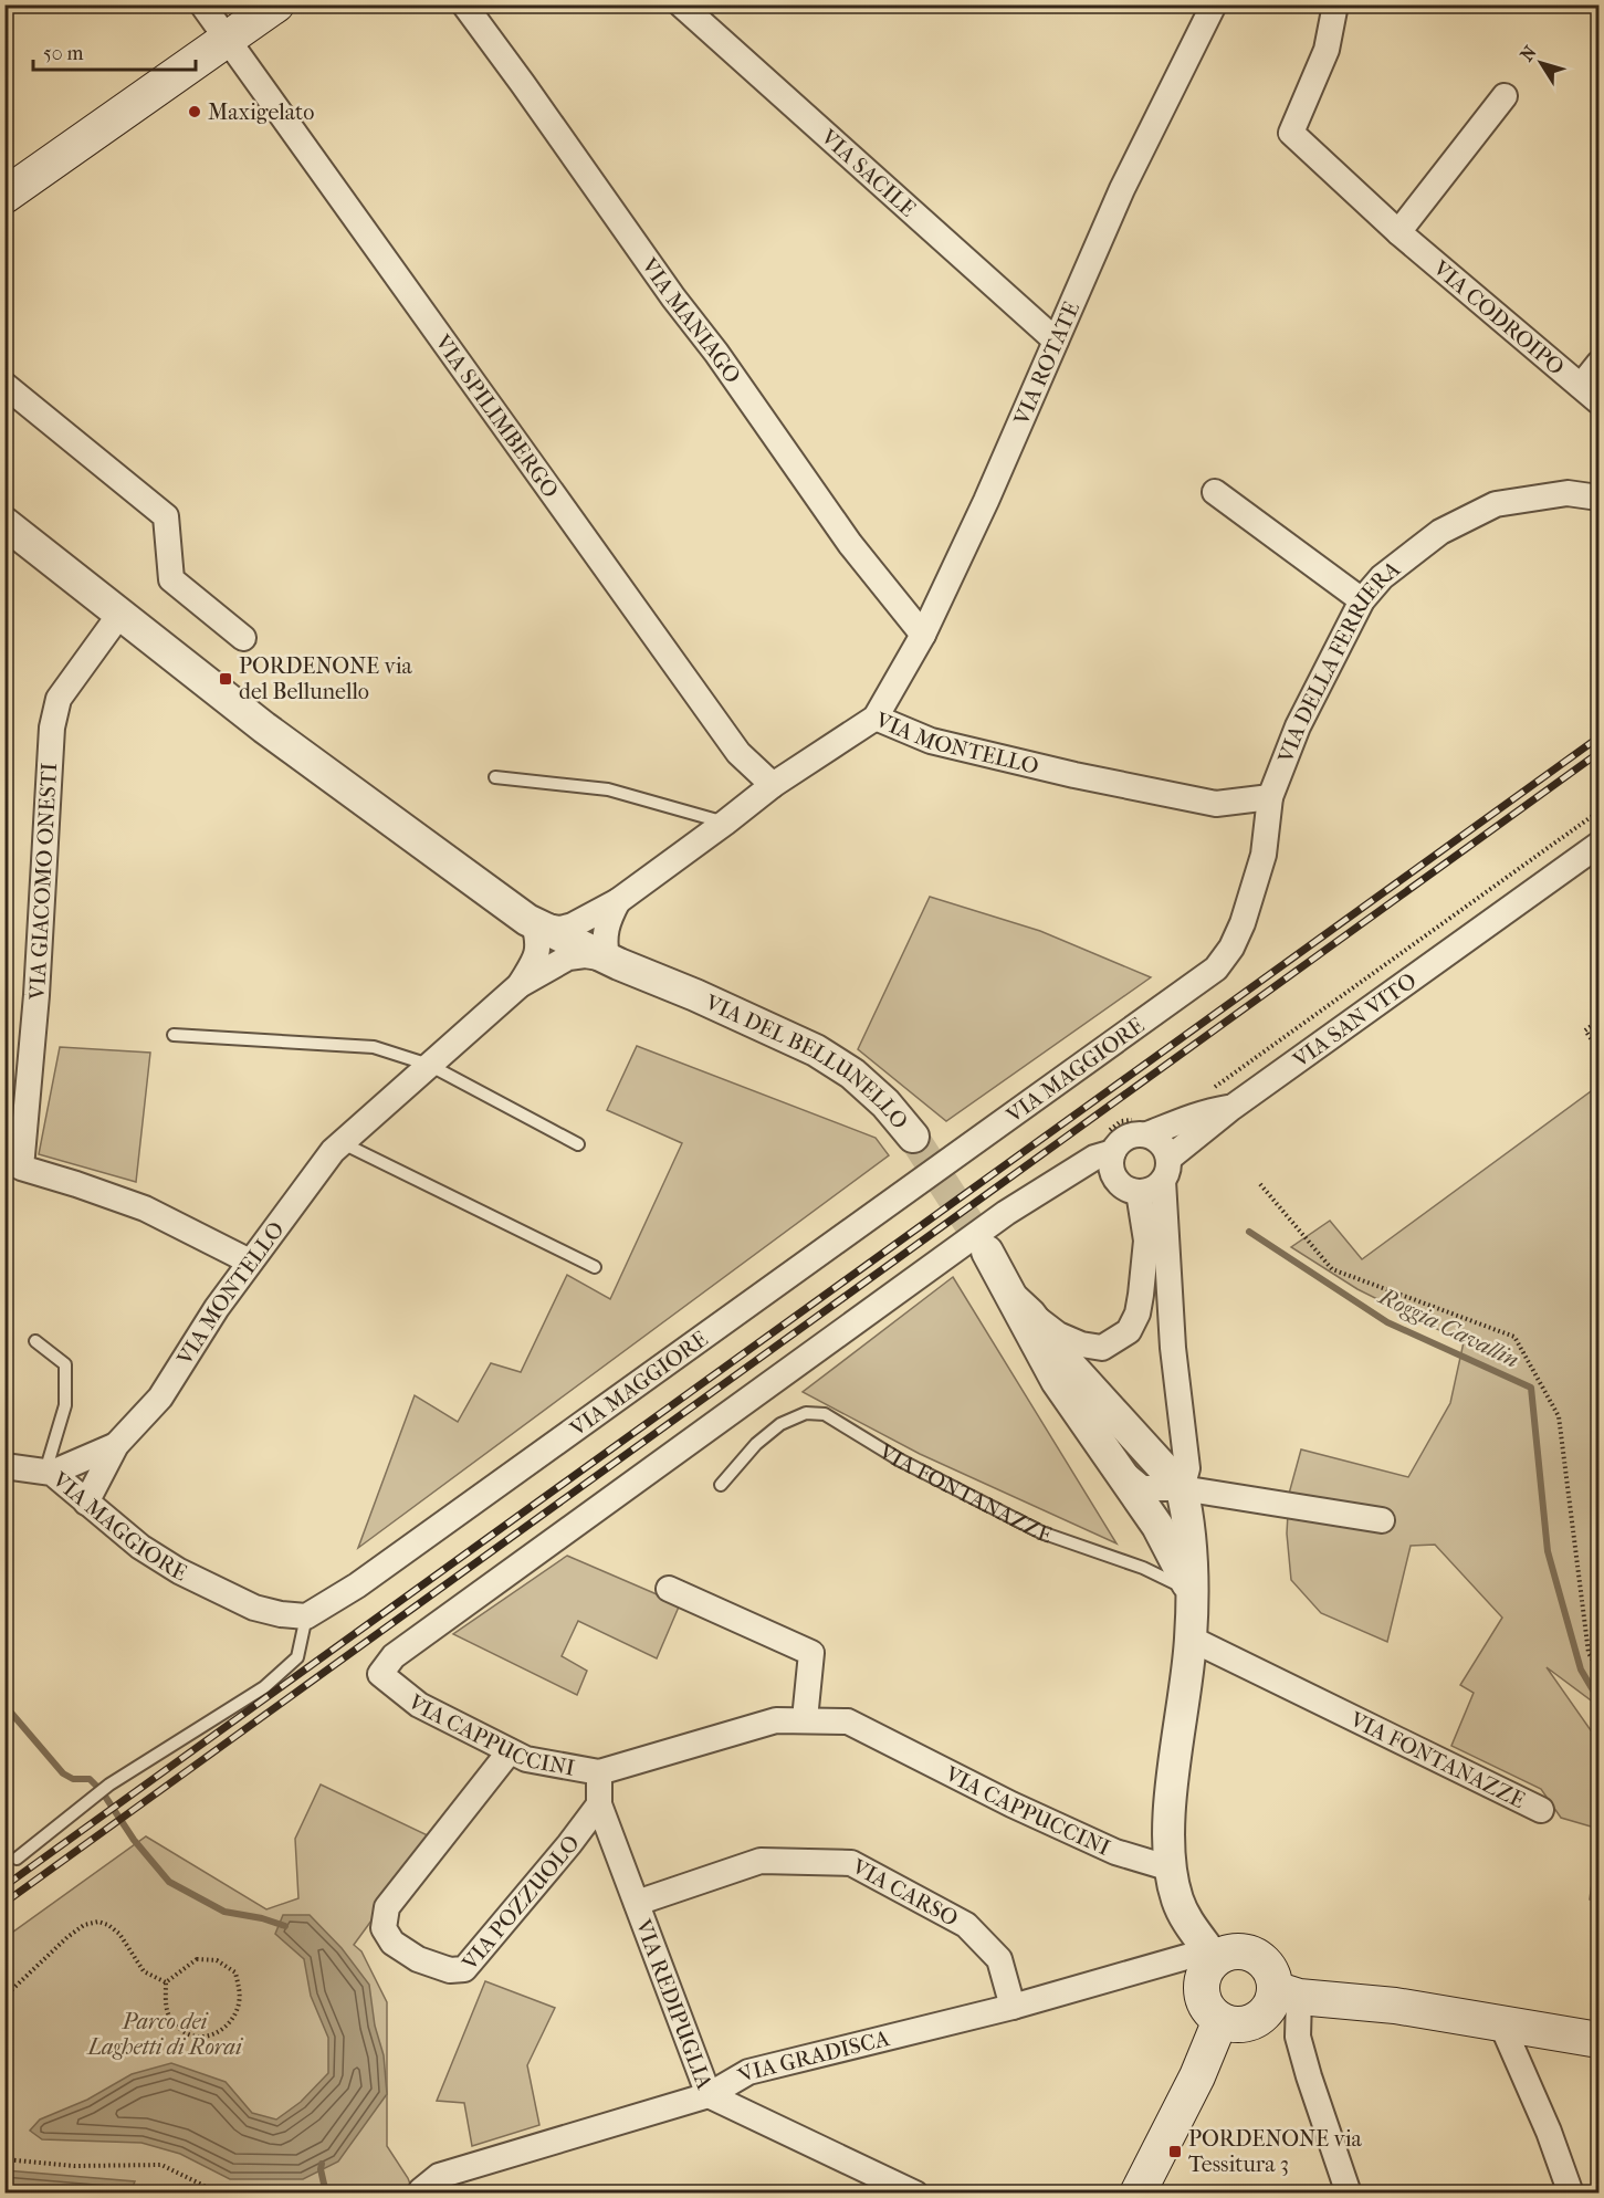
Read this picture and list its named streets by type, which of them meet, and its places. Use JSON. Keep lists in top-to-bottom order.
{
  "streets": {
    "street": [
      "VIA SACILE",
      "VIA CODROIPO",
      "VIA MANIAGO",
      "VIA ROTATE",
      "VIA SPILIMBERGO",
      "VIA DELLA FERRIERA",
      "VIA MONTELLO",
      "VIA GIACOMO ONESTI",
      "VIA SAN VITO",
      "VIA DEL BELLUNELLO",
      "VIA MAGGIORE",
      "VIA FONTANAZZE",
      "VIA CAPPUCCINI",
      "VIA CARSO",
      "VIA POZZUOLO",
      "VIA REDIPUGLIA",
      "VIA GRADISCA"
    ]
  },
  "crossings": [
    ["VIA SACILE", "VIA ROTATE"],
    ["VIA MANIAGO", "VIA ROTATE"],
    ["VIA ROTATE", "VIA MONTELLO"],
    ["VIA SPILIMBERGO", "VIA MONTELLO"],
    ["VIA DELLA FERRIERA", "VIA MONTELLO"],
    ["VIA DELLA FERRIERA", "VIA MAGGIORE"],
    ["VIA MONTELLO", "VIA GIACOMO ONESTI"],
    ["VIA MONTELLO", "VIA DEL BELLUNELLO"],
    ["VIA MONTELLO", "VIA MAGGIORE"],
    ["VIA GIACOMO ONESTI", "VIA DEL BELLUNELLO"],
    ["VIA SAN VITO", "VIA CAPPUCCINI"],
    ["VIA CAPPUCCINI", "VIA POZZUOLO"],
    ["VIA CAPPUCCINI", "VIA REDIPUGLIA"],
    ["VIA CARSO", "VIA REDIPUGLIA"],
    ["VIA CARSO", "VIA GRADISCA"],
    ["VIA POZZUOLO", "VIA REDIPUGLIA"],
    ["VIA REDIPUGLIA", "VIA GRADISCA"]
  ],
  "water": ["Roggia Cavallin"],
  "parks": ["Parco dei Laghetti di Rorai"],
  "places": {
    "other": ["Maxigelato"],
    "transit": ["PORDENONE via del Bellunello", "PORDENONE via Tessitura 3"]
  },
  "scale_bar": "50 m",
  "north": "top left"
}
